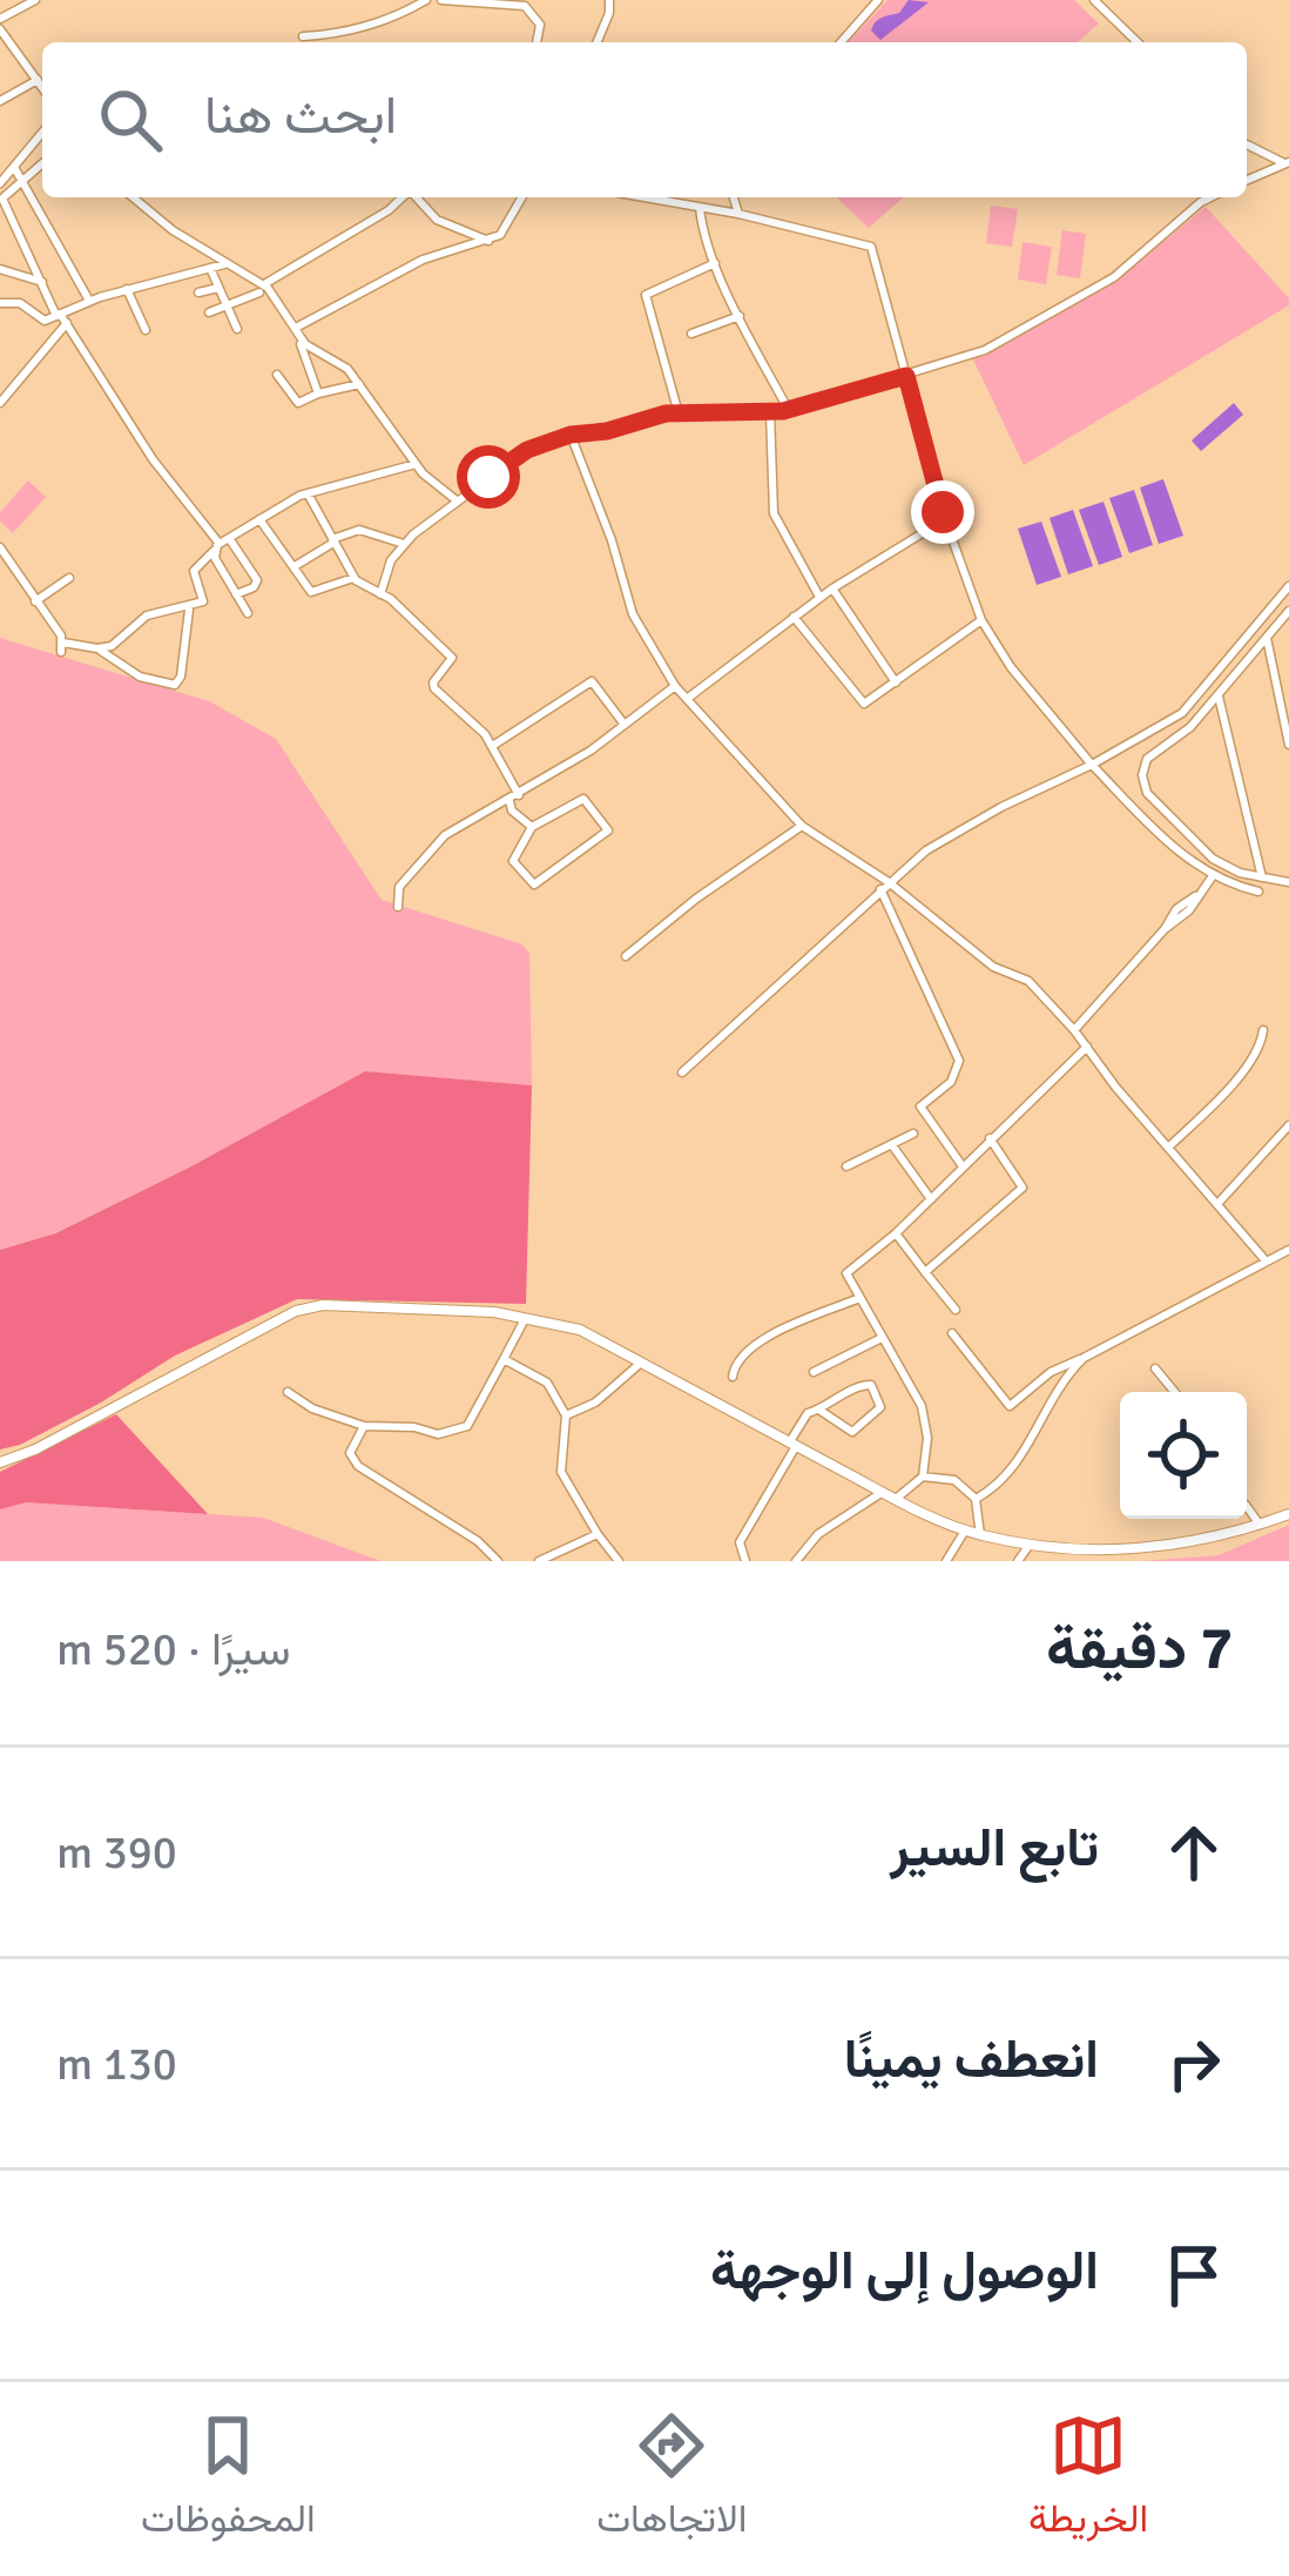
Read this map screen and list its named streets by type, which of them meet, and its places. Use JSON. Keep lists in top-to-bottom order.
{
  "page": {
    "search": "ابحث هنا",
    "heading": ["7 دقيقة", "سيرًا · 520 m"],
    "list": [
      ["تابع السير", "390 m"],
      ["انعطف يمينًا", "130 m"],
      "الوصول إلى الوجهة"
    ],
    "nav": ["الخريطة", "الاتجاهات", "المحفوظات"]
  }
}
